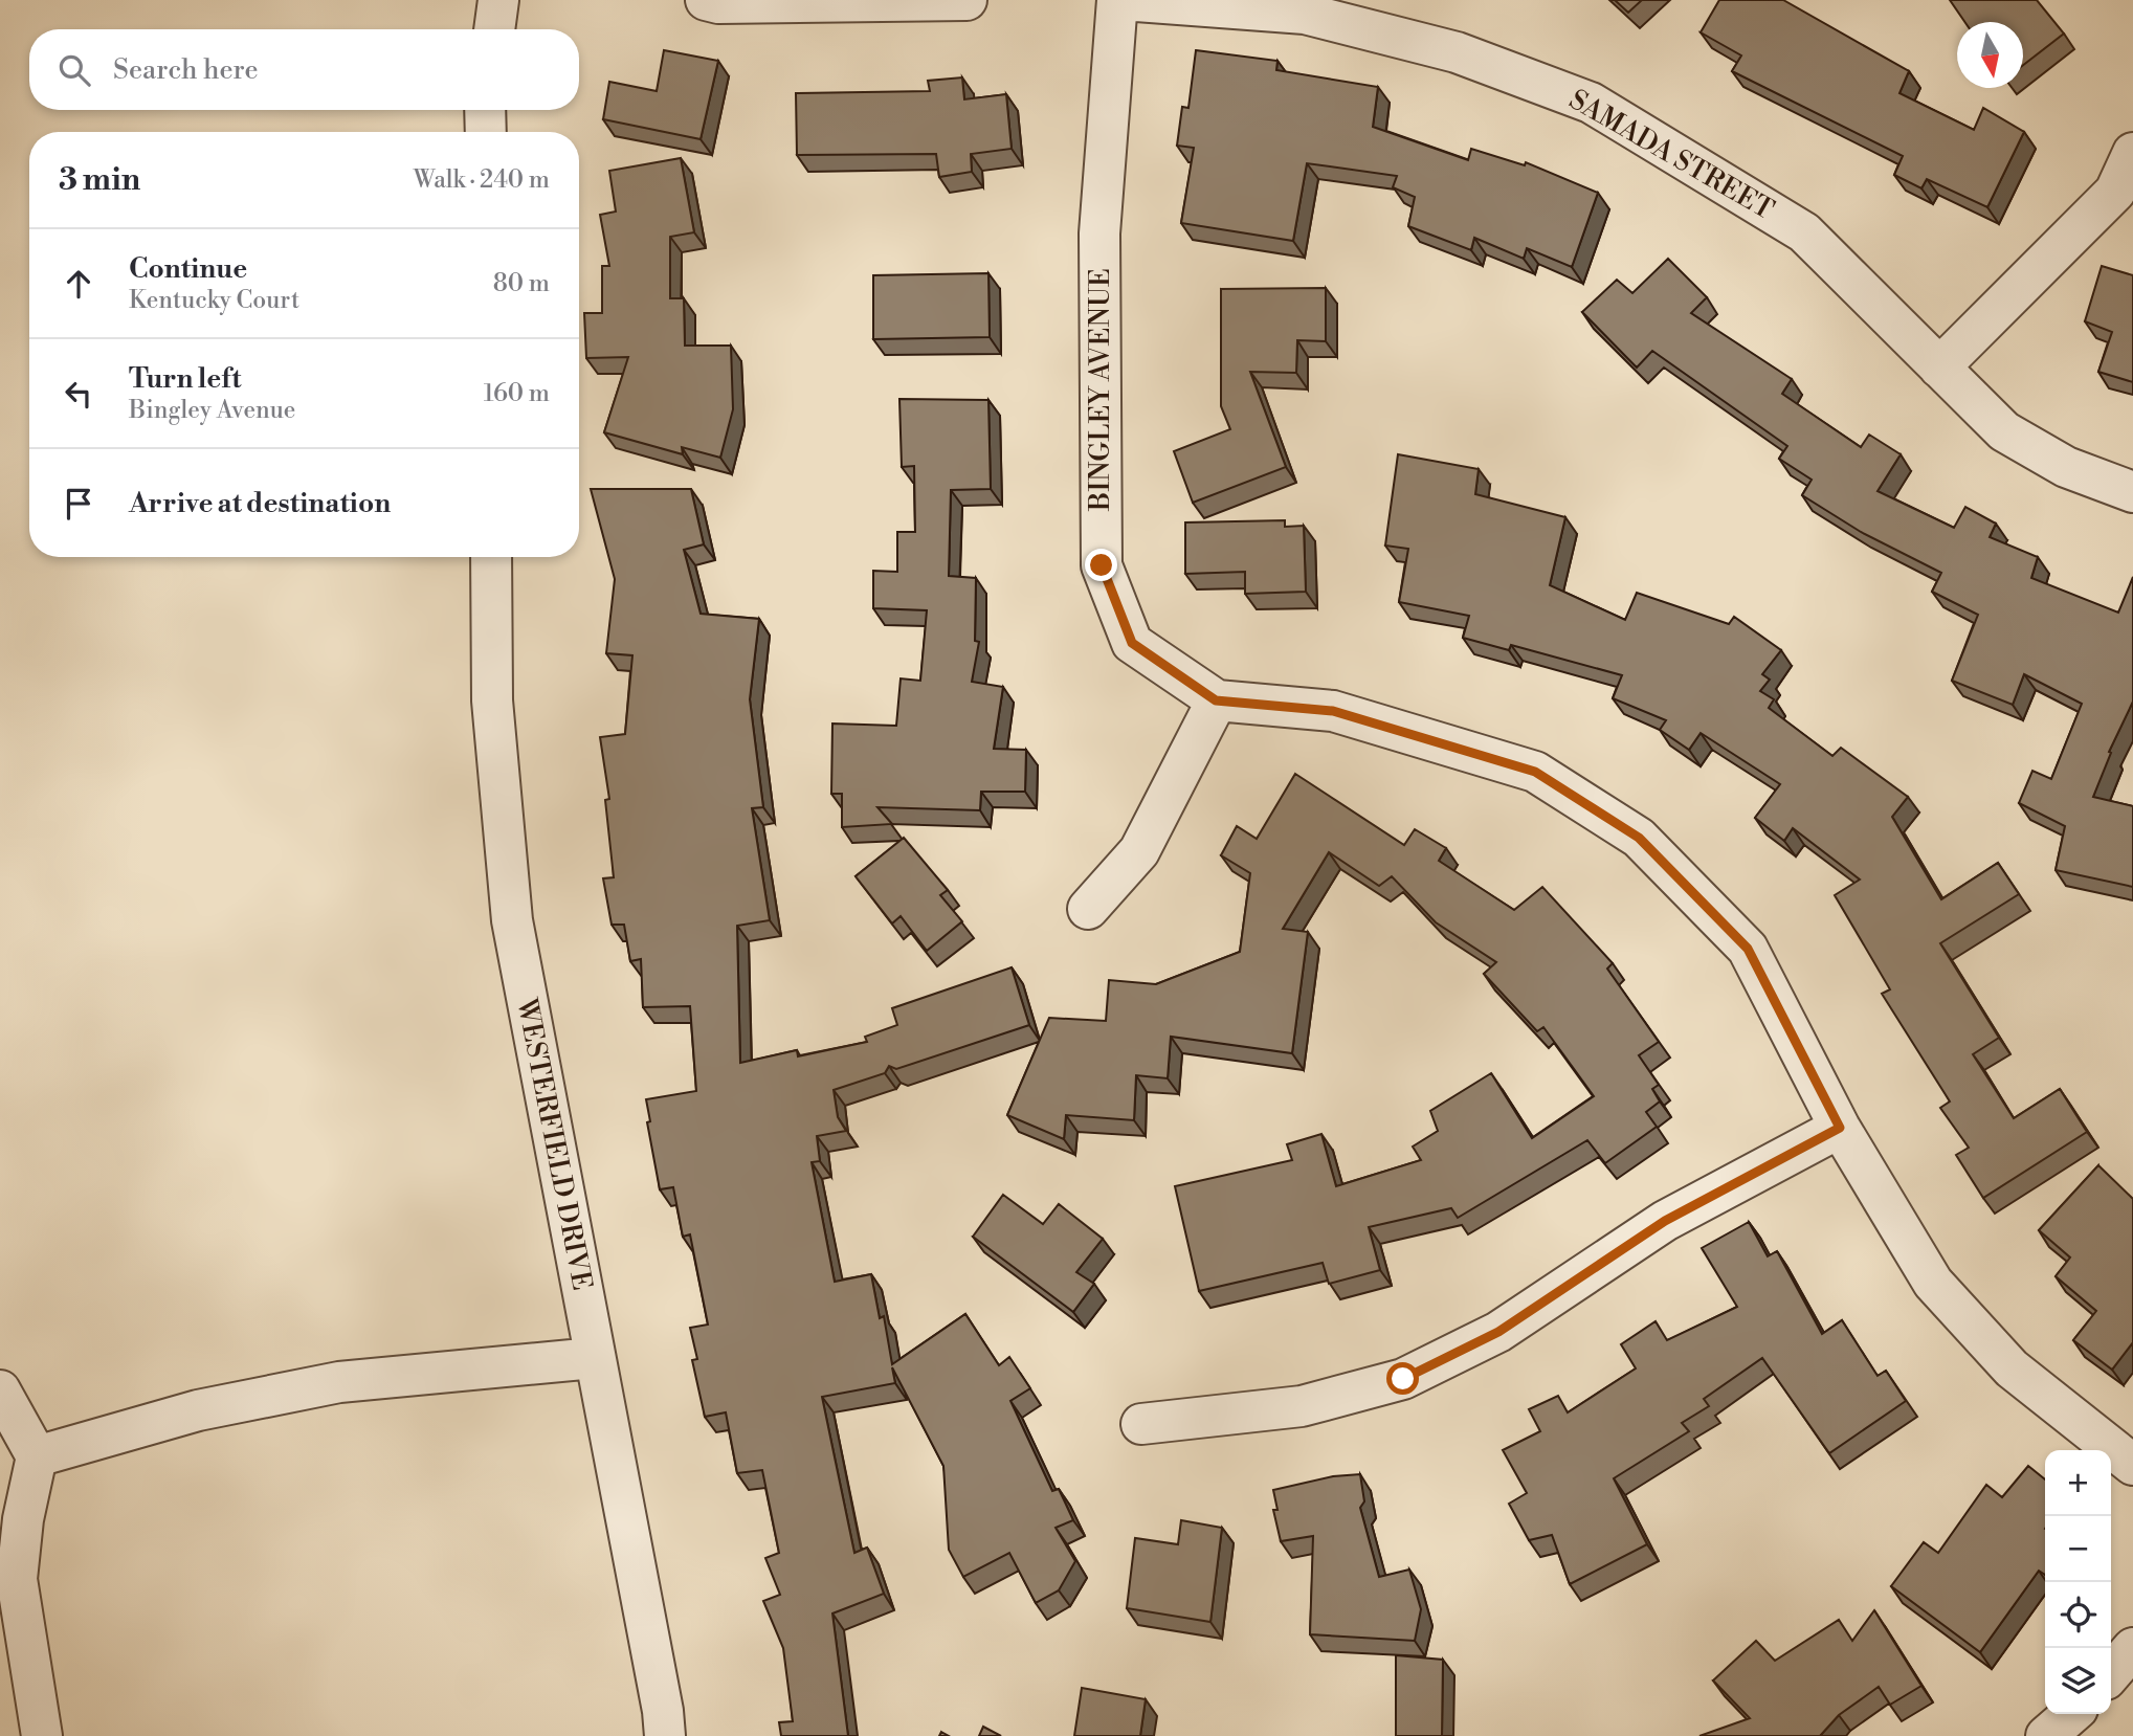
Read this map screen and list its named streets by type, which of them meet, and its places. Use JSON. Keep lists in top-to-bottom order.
{
  "streets": {
    "street": ["SAMADA STREET", "BINGLEY AVENUE", "WESTERFIELD DRIVE"]
  },
  "crossings": [
    ["SAMADA STREET", "BINGLEY AVENUE"]
  ],
  "north": "bottom",
  "page": {
    "search": "Search here",
    "heading": ["3 min", "Walk · 240 m"],
    "list": [
      ["Continue", "Kentucky Court", "80 m"],
      ["Turn left", "Bingley Avenue", "160 m"],
      "Arrive at destination"
    ],
    "map_buttons": ["+", "−"]
  }
}
